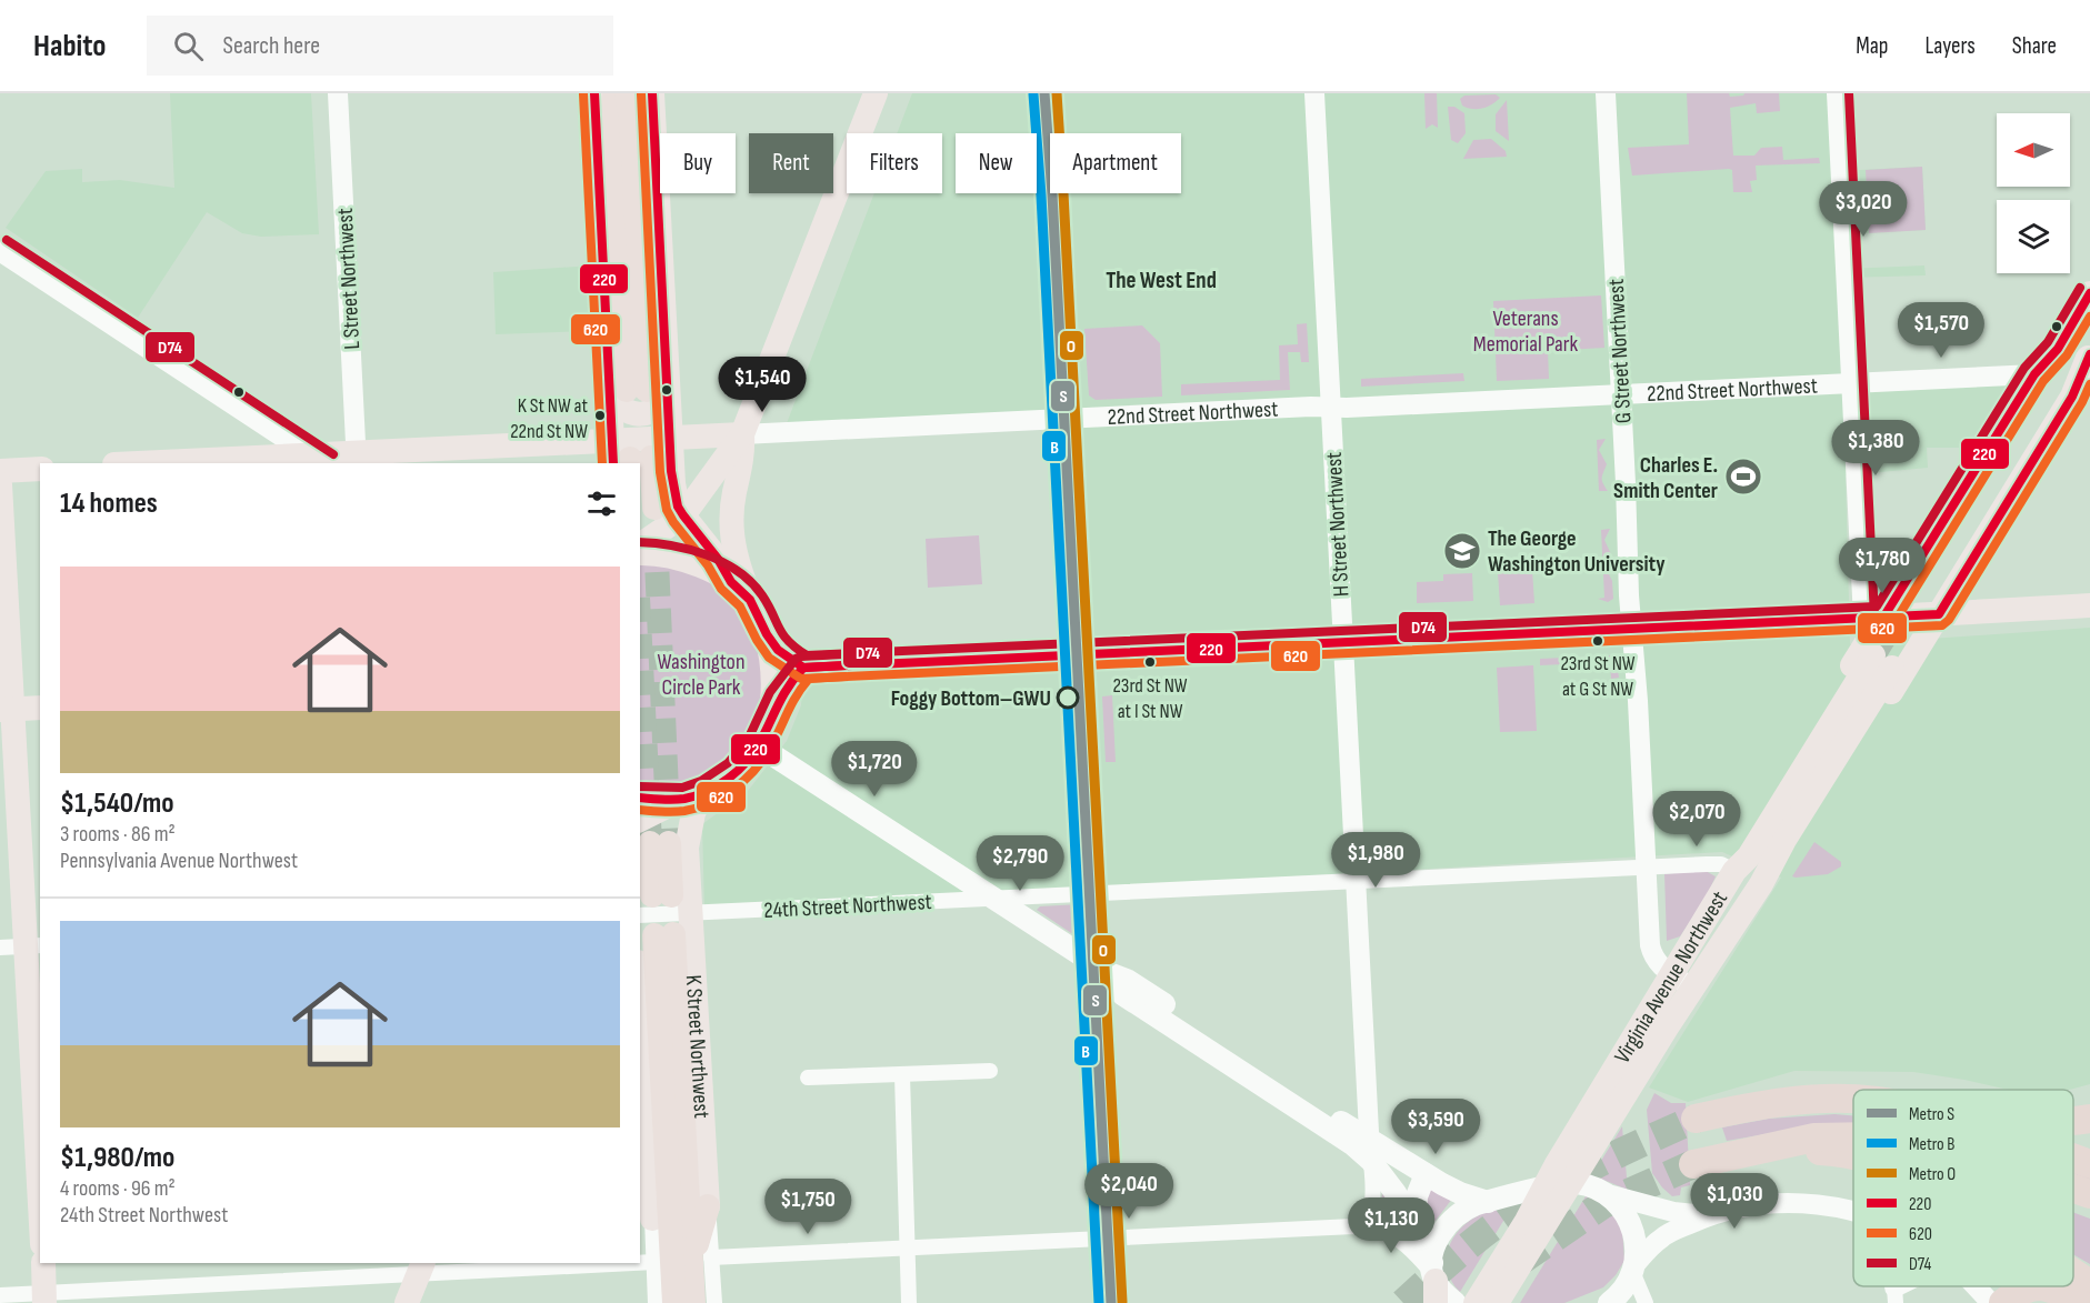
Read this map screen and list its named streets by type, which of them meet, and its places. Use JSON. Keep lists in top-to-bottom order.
{
  "streets": {
    "highway": ["K Street Northwest"],
    "main road": ["22nd Street Northwest", "Virginia Avenue Northwest"],
    "street": [
      "L Street Northwest",
      "G Street Northwest",
      "H Street Northwest",
      "24th Street Northwest"
    ]
  },
  "crossings": [
    ["L Street Northwest", "22nd Street Northwest"],
    ["G Street Northwest", "22nd Street Northwest"],
    ["G Street Northwest", "24th Street Northwest"],
    ["G Street Northwest", "Virginia Avenue Northwest"],
    ["22nd Street Northwest", "H Street Northwest"],
    ["H Street Northwest", "24th Street Northwest"],
    ["24th Street Northwest", "Virginia Avenue Northwest"],
    ["24th Street Northwest", "K Street Northwest"]
  ],
  "districts": ["The West End"],
  "parks": ["Veterans Memorial Park", "Washington Circle Park"],
  "places": {
    "other": [
      "K St NW at 22nd St NW",
      "23rd St NW at G St NW",
      "23rd St NW at I St NW",
      "Foggy Bottom–GWU"
    ],
    "sports": ["Charles E. Smith Center"],
    "school or university": ["The George Washington University"]
  },
  "lines": [
    "metro line S",
    "metro line O",
    "transit line 220",
    "transit line D74",
    "metro line B",
    "transit line 620"
  ],
  "legend": [
    "Metro S",
    "Metro B",
    "Metro O",
    "220",
    "620",
    "D74"
  ],
  "north": "left",
  "page": {
    "header": "Habito",
    "search": "Search here",
    "nav": ["Map", "Layers", "Share"],
    "chip": [
      "Buy",
      "Rent",
      "Filters",
      "New",
      "Apartment"
    ],
    "price": [
      "$3,020",
      "$1,570",
      "$1,540",
      "$1,380",
      "$1,780",
      "$1,720",
      "$2,070",
      "$1,980",
      "$2,790",
      "$3,590",
      "$2,040",
      "$1,030",
      "$1,750",
      "$1,130"
    ],
    "heading": "14 homes",
    "list": [
      {
        "name": "$1,540/mo",
        "note": "3 rooms · 86 m² · Pennsylvania Avenue Northwest"
      },
      {
        "name": "$1,980/mo",
        "note": "4 rooms · 96 m² · 24th Street Northwest"
      }
    ]
  }
}
